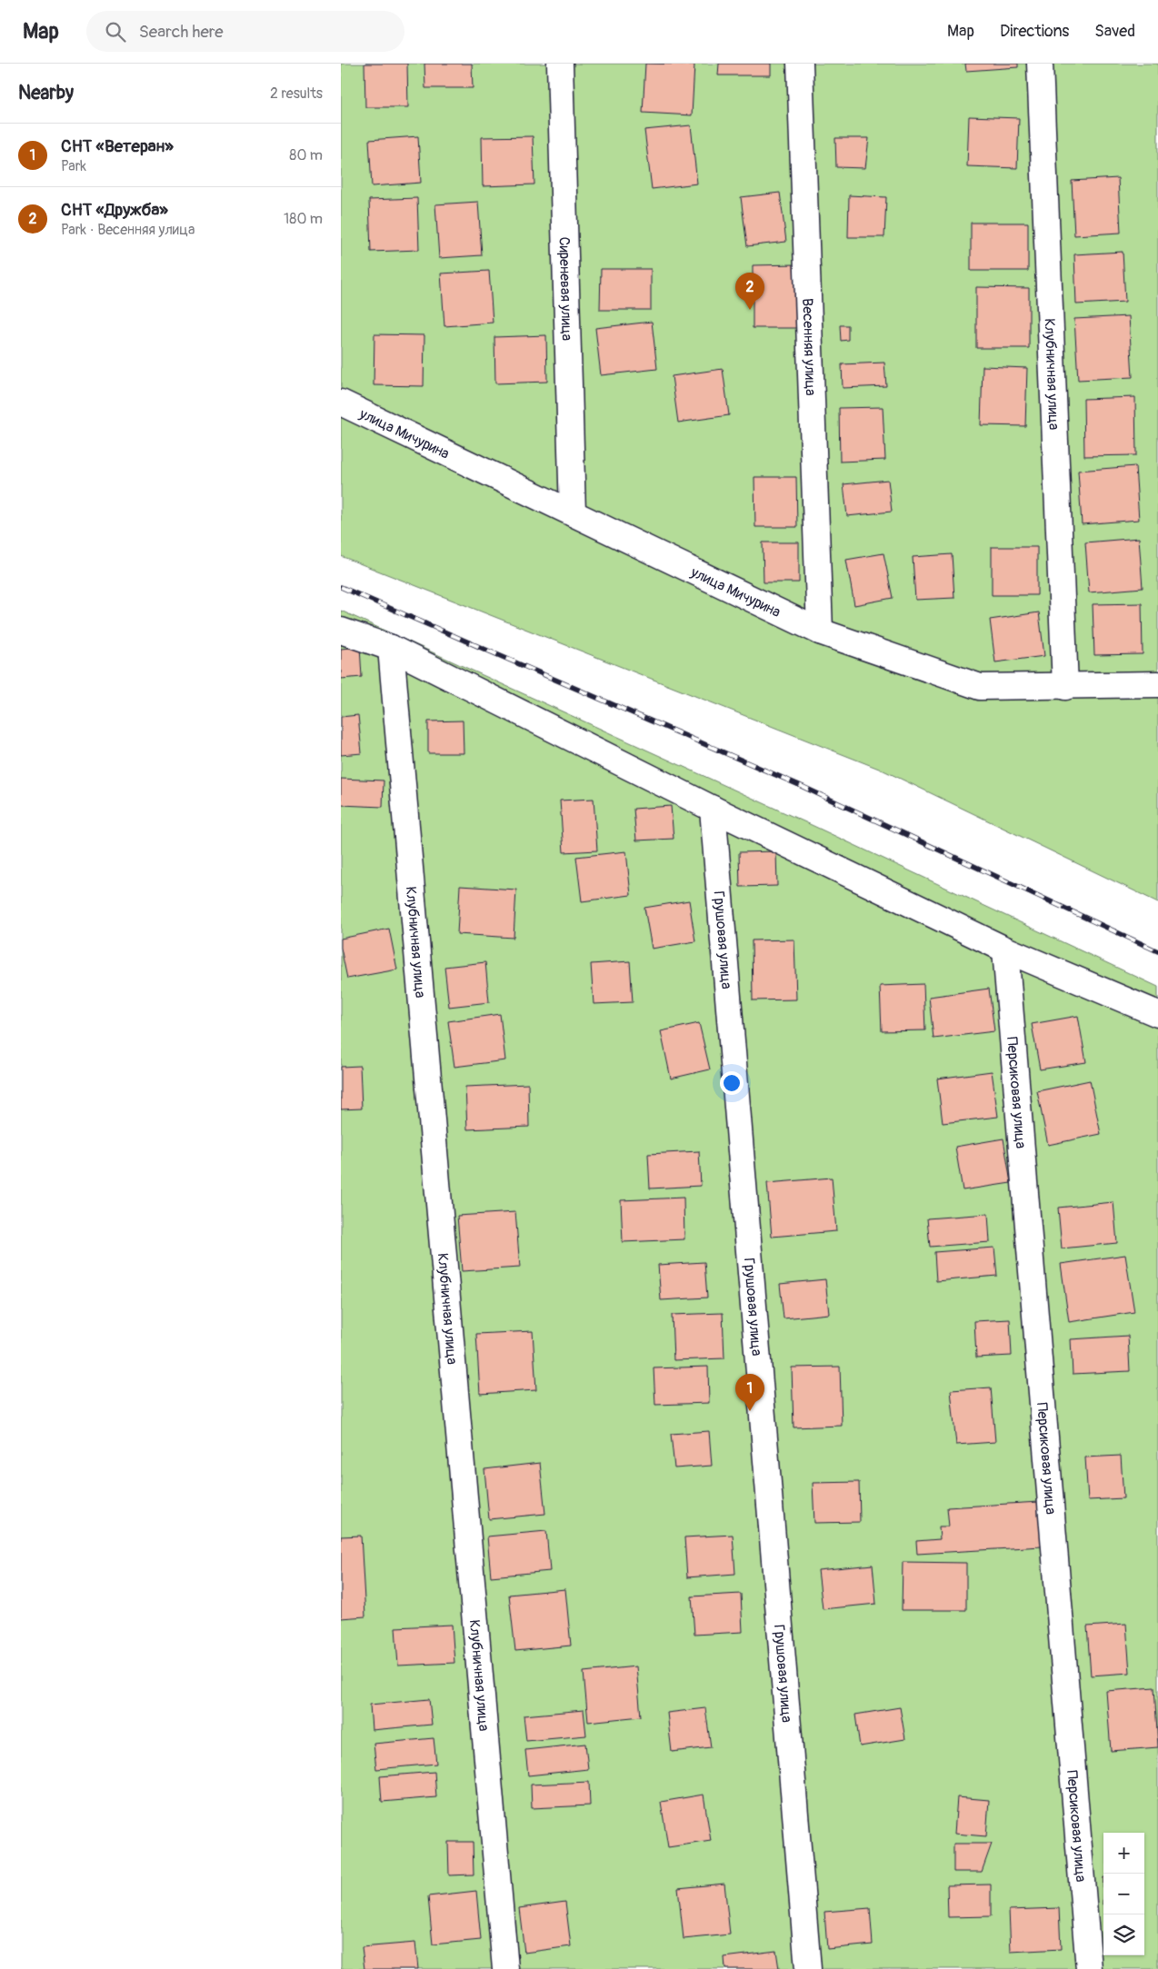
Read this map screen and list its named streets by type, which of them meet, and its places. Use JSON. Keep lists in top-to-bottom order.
{
  "streets": {
    "street": [
      "Сиреневая улица",
      "Весенняя улица",
      "Клубничная улица",
      "улица Мичурина",
      "Грушовая улица",
      "Персиковая улица"
    ]
  },
  "crossings": [
    ["Сиреневая улица", "улица Мичурина"],
    ["Весенняя улица", "улица Мичурина"],
    ["Клубничная улица", "улица Мичурина"]
  ],
  "page": {
    "header": "Map",
    "search": "Search here",
    "nav": ["Map", "Directions", "Saved"],
    "heading": ["Nearby", "2 results"],
    "list": [
      {
        "mark": "1",
        "name": "СНТ «Ветеран»",
        "note": "Park",
        "value": "80 m"
      },
      {
        "mark": "2",
        "name": "СНТ «Дружба»",
        "note": "Park · Весенняя улица",
        "value": "180 m"
      }
    ],
    "pins": ["2", "1"],
    "map_buttons": ["+", "−"]
  }
}
